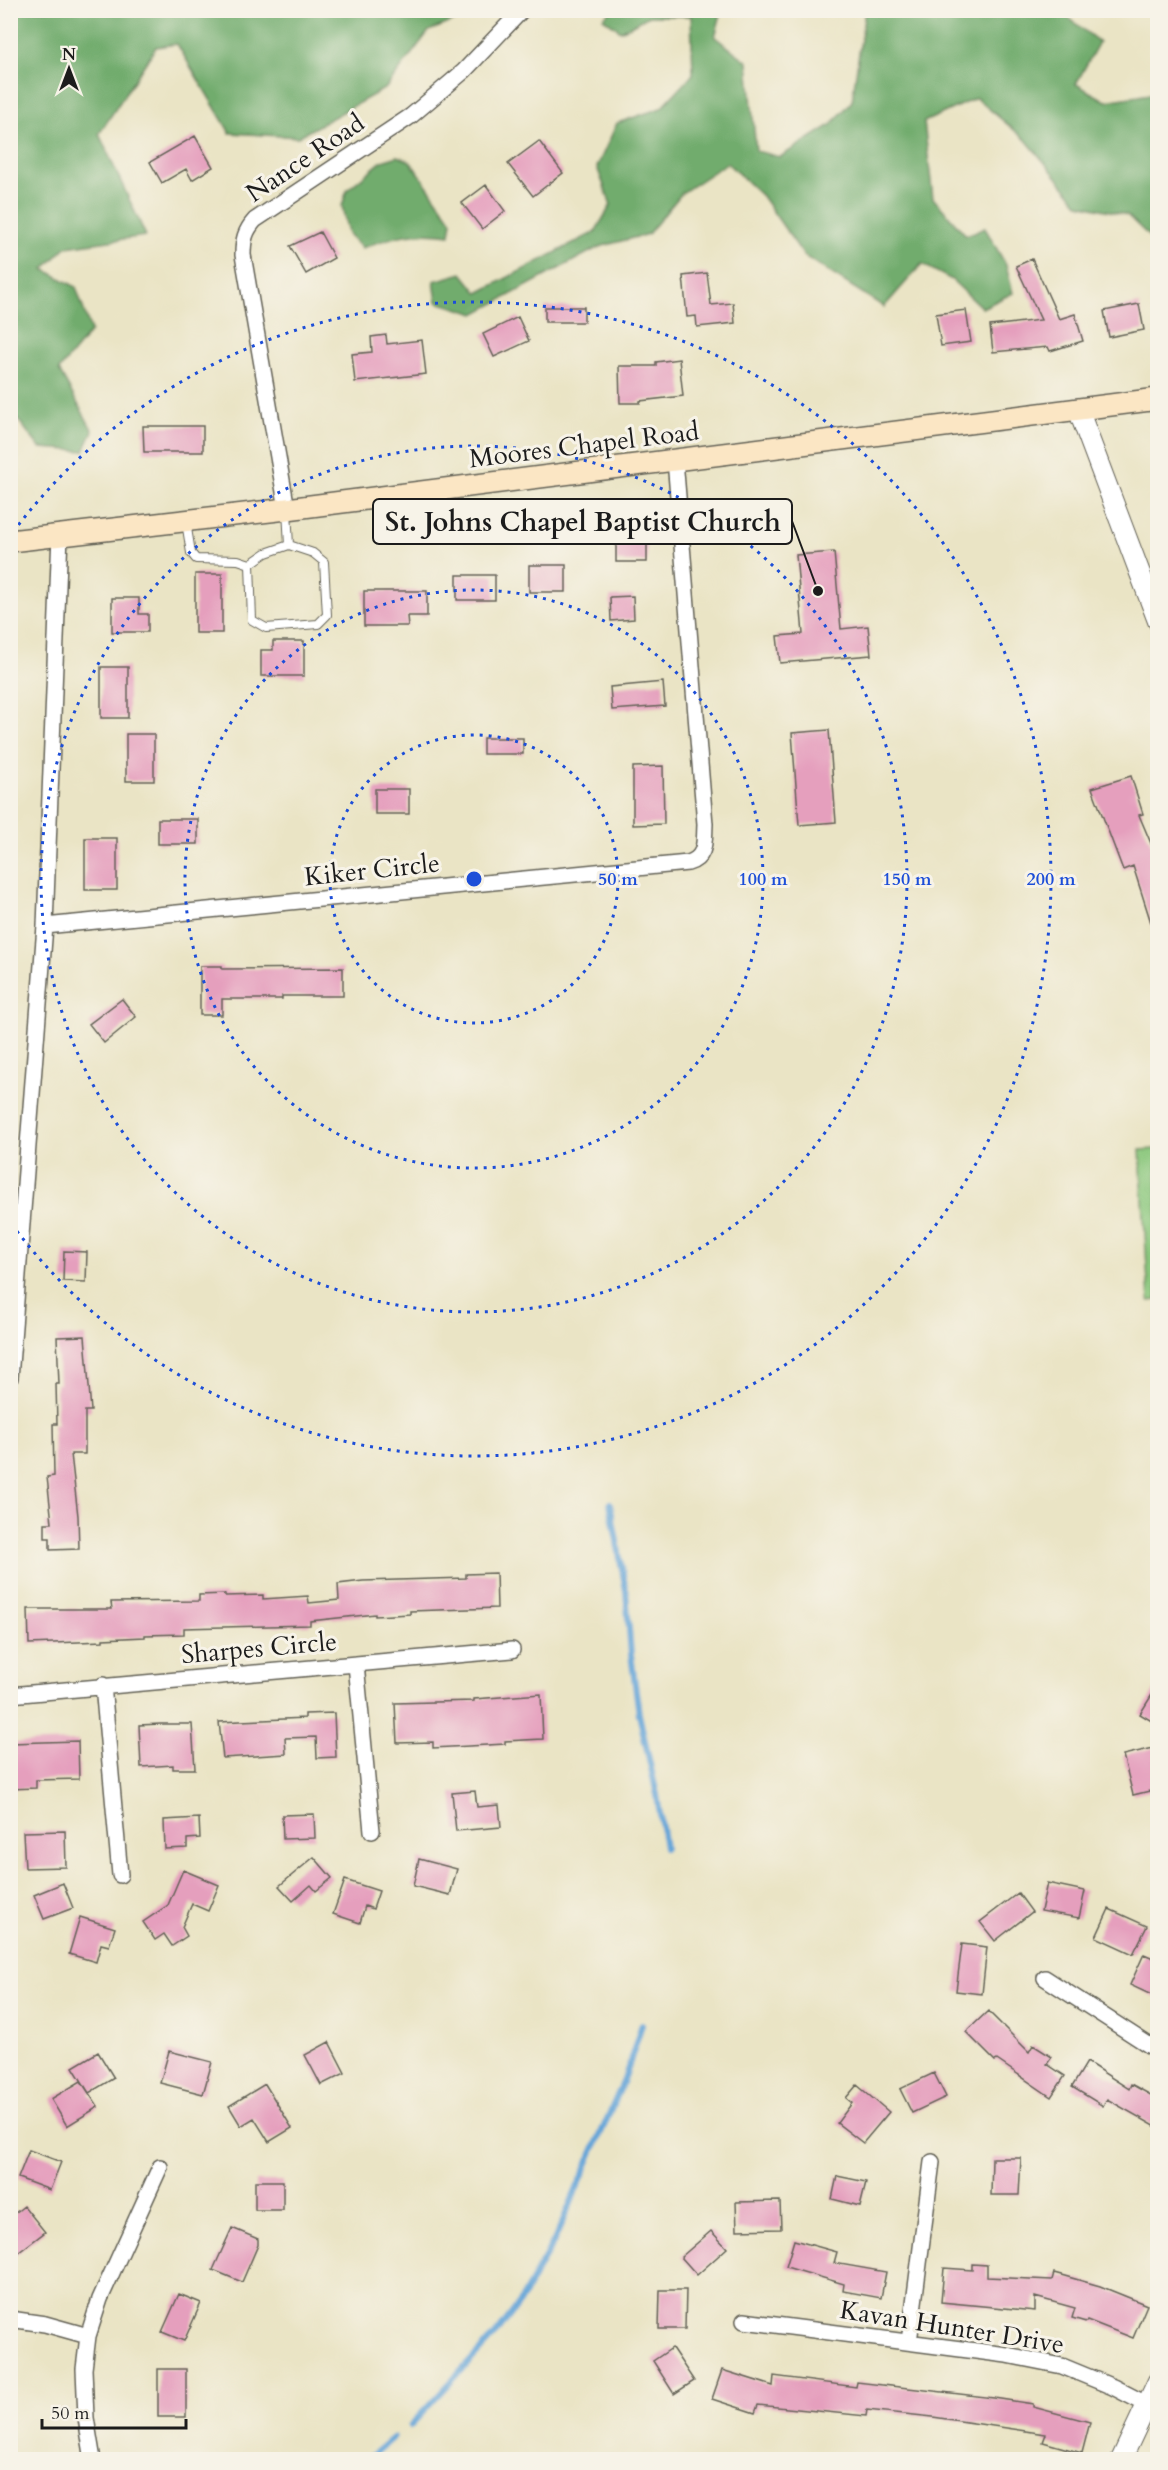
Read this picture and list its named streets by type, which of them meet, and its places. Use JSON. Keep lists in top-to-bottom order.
{
  "streets": {
    "main road": ["Moores Chapel Road"],
    "street": [
      "Nance Road",
      "Kiker Circle",
      "Sharpes Circle",
      "Kavan Hunter Drive"
    ]
  },
  "crossings": [
    ["Nance Road", "Moores Chapel Road"],
    ["Moores Chapel Road", "Kiker Circle"]
  ],
  "places": ["St. Johns Chapel Baptist Church"],
  "scale_bar": "50 m",
  "north": "top",
  "rings": [
    "50 m",
    "100 m",
    "150 m",
    "200 m"
  ]
}
